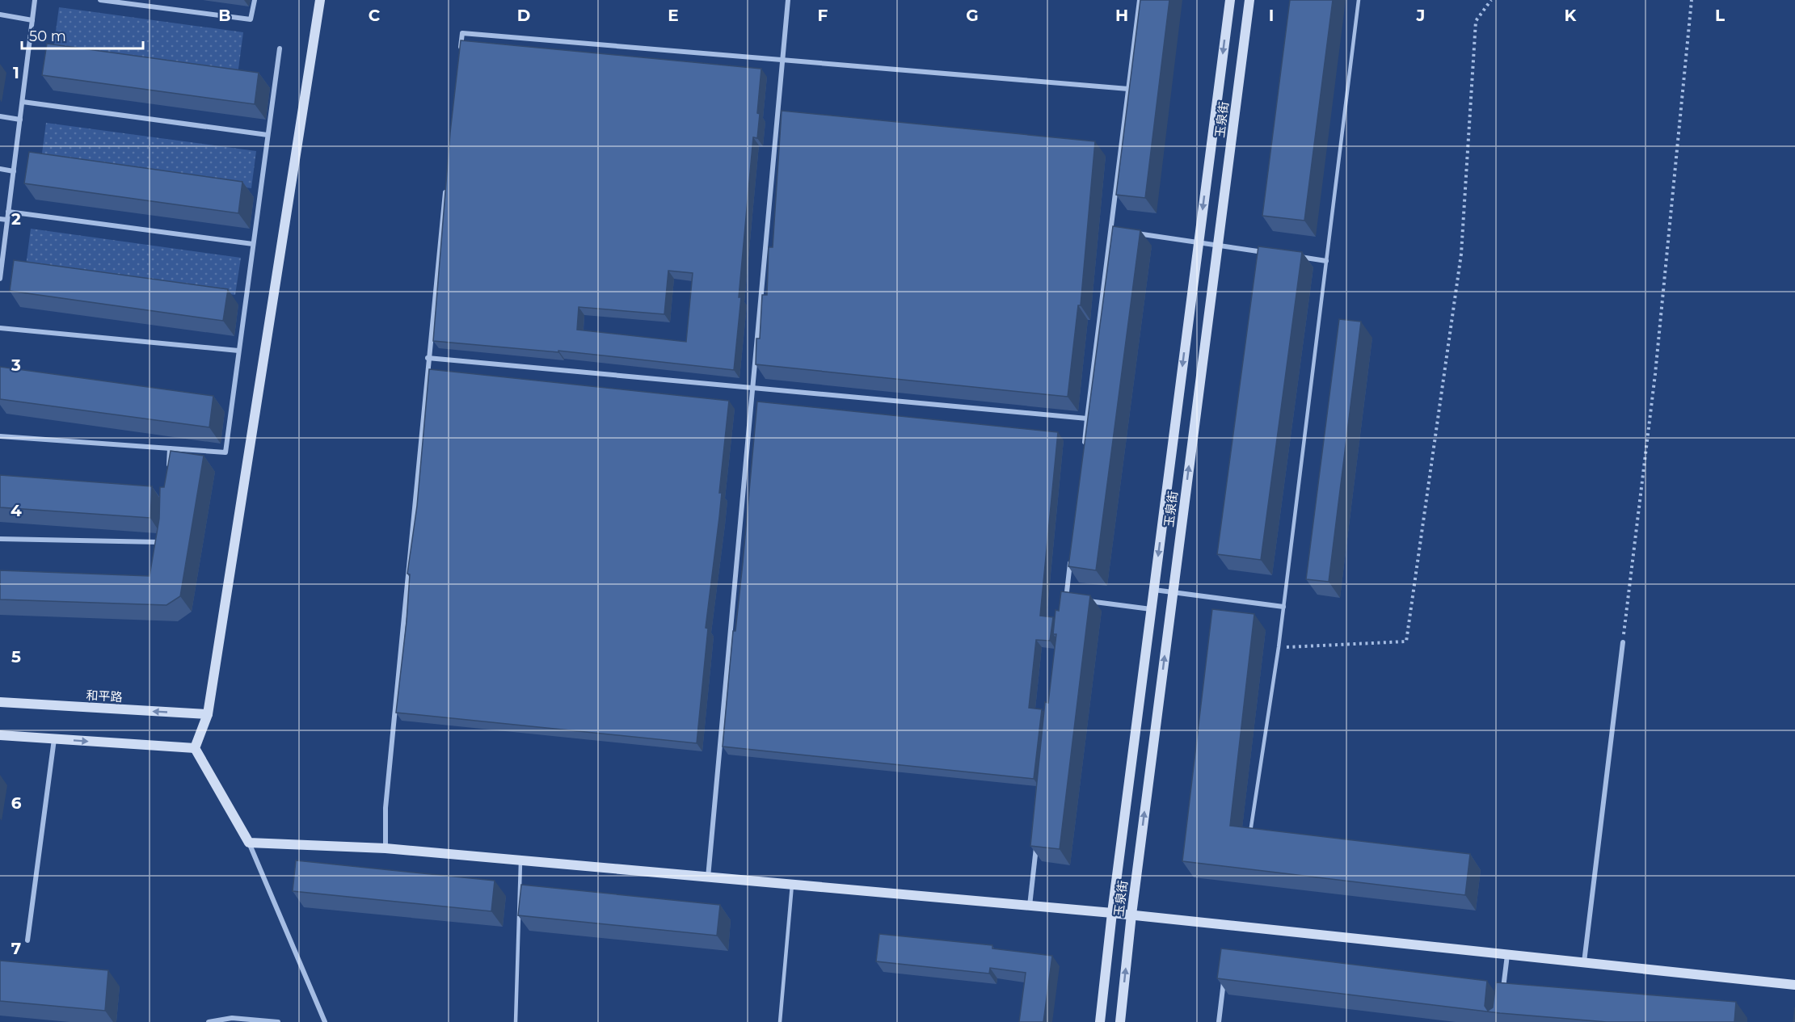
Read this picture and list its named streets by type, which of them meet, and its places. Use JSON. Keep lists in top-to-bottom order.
{
  "streets": {
    "street": ["玉泉街", "和平路"]
  },
  "scale_bar": "50 m",
  "grid": {
    "columns": [
      "B",
      "C",
      "D",
      "E",
      "F",
      "G",
      "H",
      "I",
      "J",
      "K",
      "L"
    ],
    "rows": [
      "1",
      "2",
      "3",
      "4",
      "5",
      "6",
      "7"
    ]
  }
}
